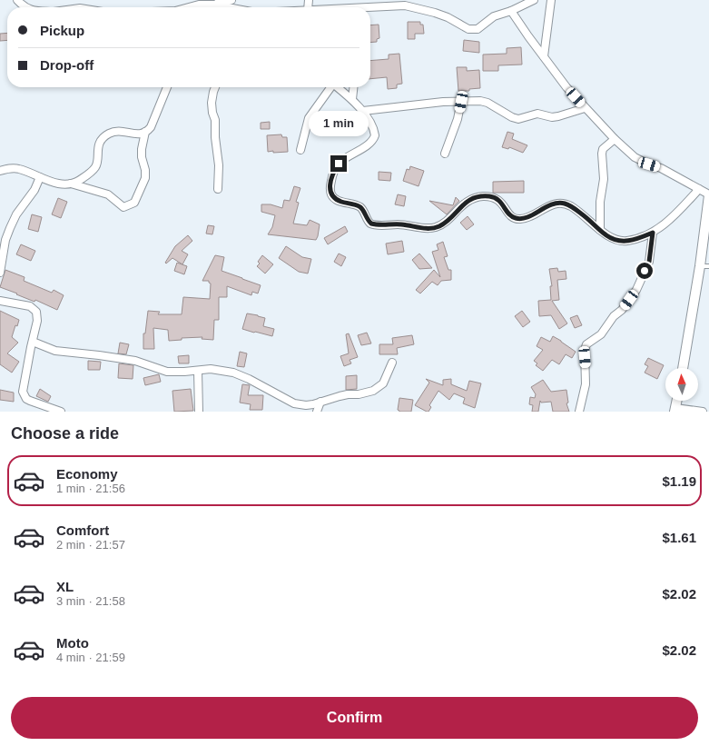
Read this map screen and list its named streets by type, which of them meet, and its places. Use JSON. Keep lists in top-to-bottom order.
{
  "north": "top",
  "page": {
    "banner": ["Pickup", "Drop-off"],
    "bubble": "1 min",
    "heading": "Choose a ride",
    "list": [
      {
        "name": "Economy",
        "note": "1 min · 21:56",
        "value": "$1.19"
      },
      {
        "name": "Comfort",
        "note": "2 min · 21:57",
        "value": "$1.61"
      },
      {
        "name": "XL",
        "note": "3 min · 21:58",
        "value": "$2.02"
      },
      {
        "name": "Moto",
        "note": "4 min · 21:59",
        "value": "$2.02"
      }
    ],
    "buttons": "Confirm"
  }
}
